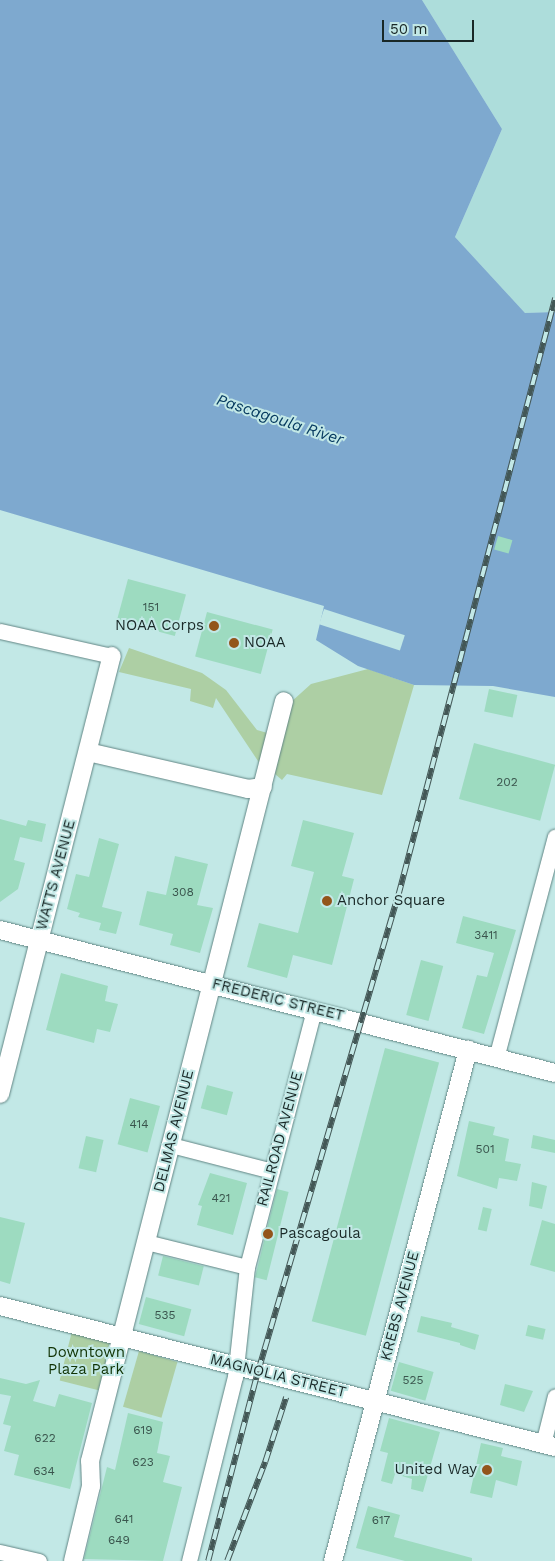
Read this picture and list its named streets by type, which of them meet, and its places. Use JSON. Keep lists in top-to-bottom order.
{
  "streets": {
    "street": [
      "WATTS AVENUE",
      "FREDERIC STREET",
      "DELMAS AVENUE",
      "RAILROAD AVENUE",
      "KREBS AVENUE",
      "MAGNOLIA STREET"
    ]
  },
  "crossings": [
    ["WATTS AVENUE", "FREDERIC STREET"],
    ["FREDERIC STREET", "DELMAS AVENUE"],
    ["FREDERIC STREET", "RAILROAD AVENUE"],
    ["FREDERIC STREET", "KREBS AVENUE"],
    ["DELMAS AVENUE", "MAGNOLIA STREET"],
    ["RAILROAD AVENUE", "MAGNOLIA STREET"],
    ["KREBS AVENUE", "MAGNOLIA STREET"]
  ],
  "water": ["Pascagoula River"],
  "parks": ["Downtown Plaza Park"],
  "places": [
    "NOAA Corps",
    "NOAA",
    "Anchor Square",
    "Pascagoula",
    "United Way"
  ],
  "house_numbers": [
    "151",
    "202",
    "308",
    "3411",
    "414",
    "501",
    "421",
    "535",
    "525",
    "619",
    "622",
    "623",
    "634",
    "641",
    "617",
    "649"
  ],
  "scale_bar": "50 m"
}
